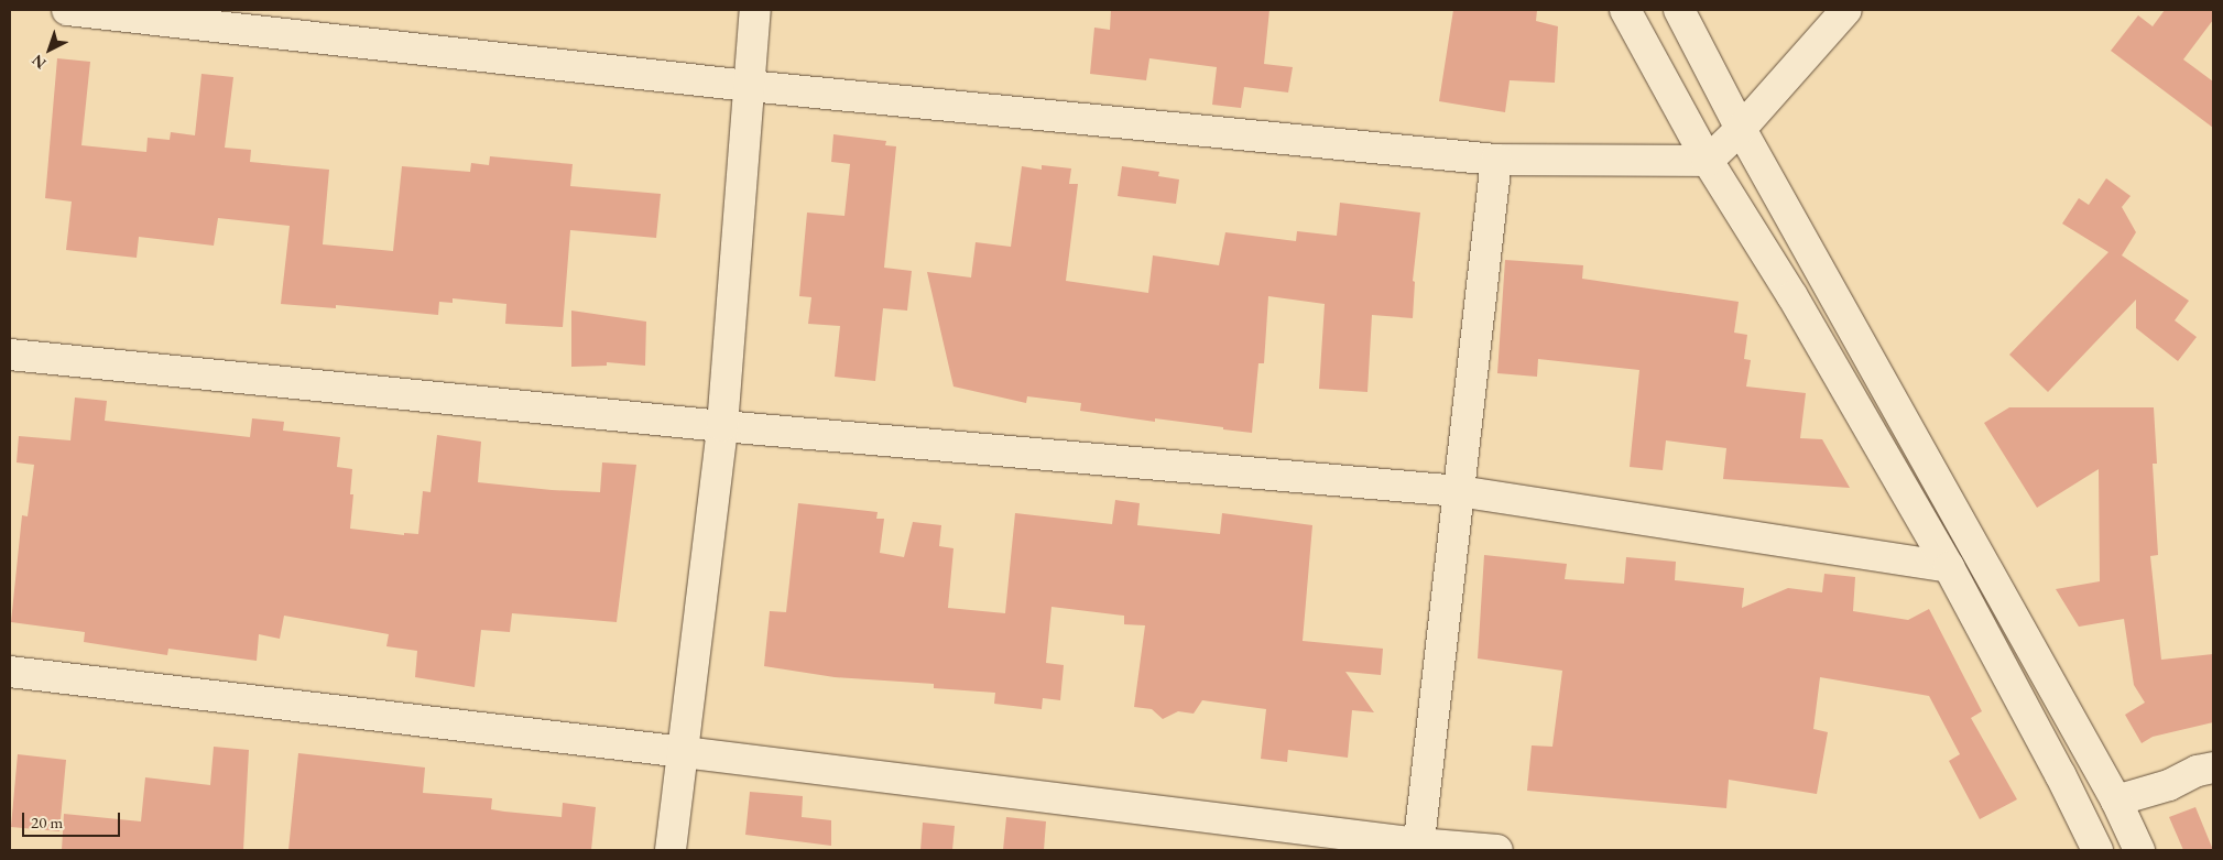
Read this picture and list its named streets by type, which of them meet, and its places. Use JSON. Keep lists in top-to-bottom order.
{
  "scale_bar": "20 m",
  "north": "bottom left"
}
